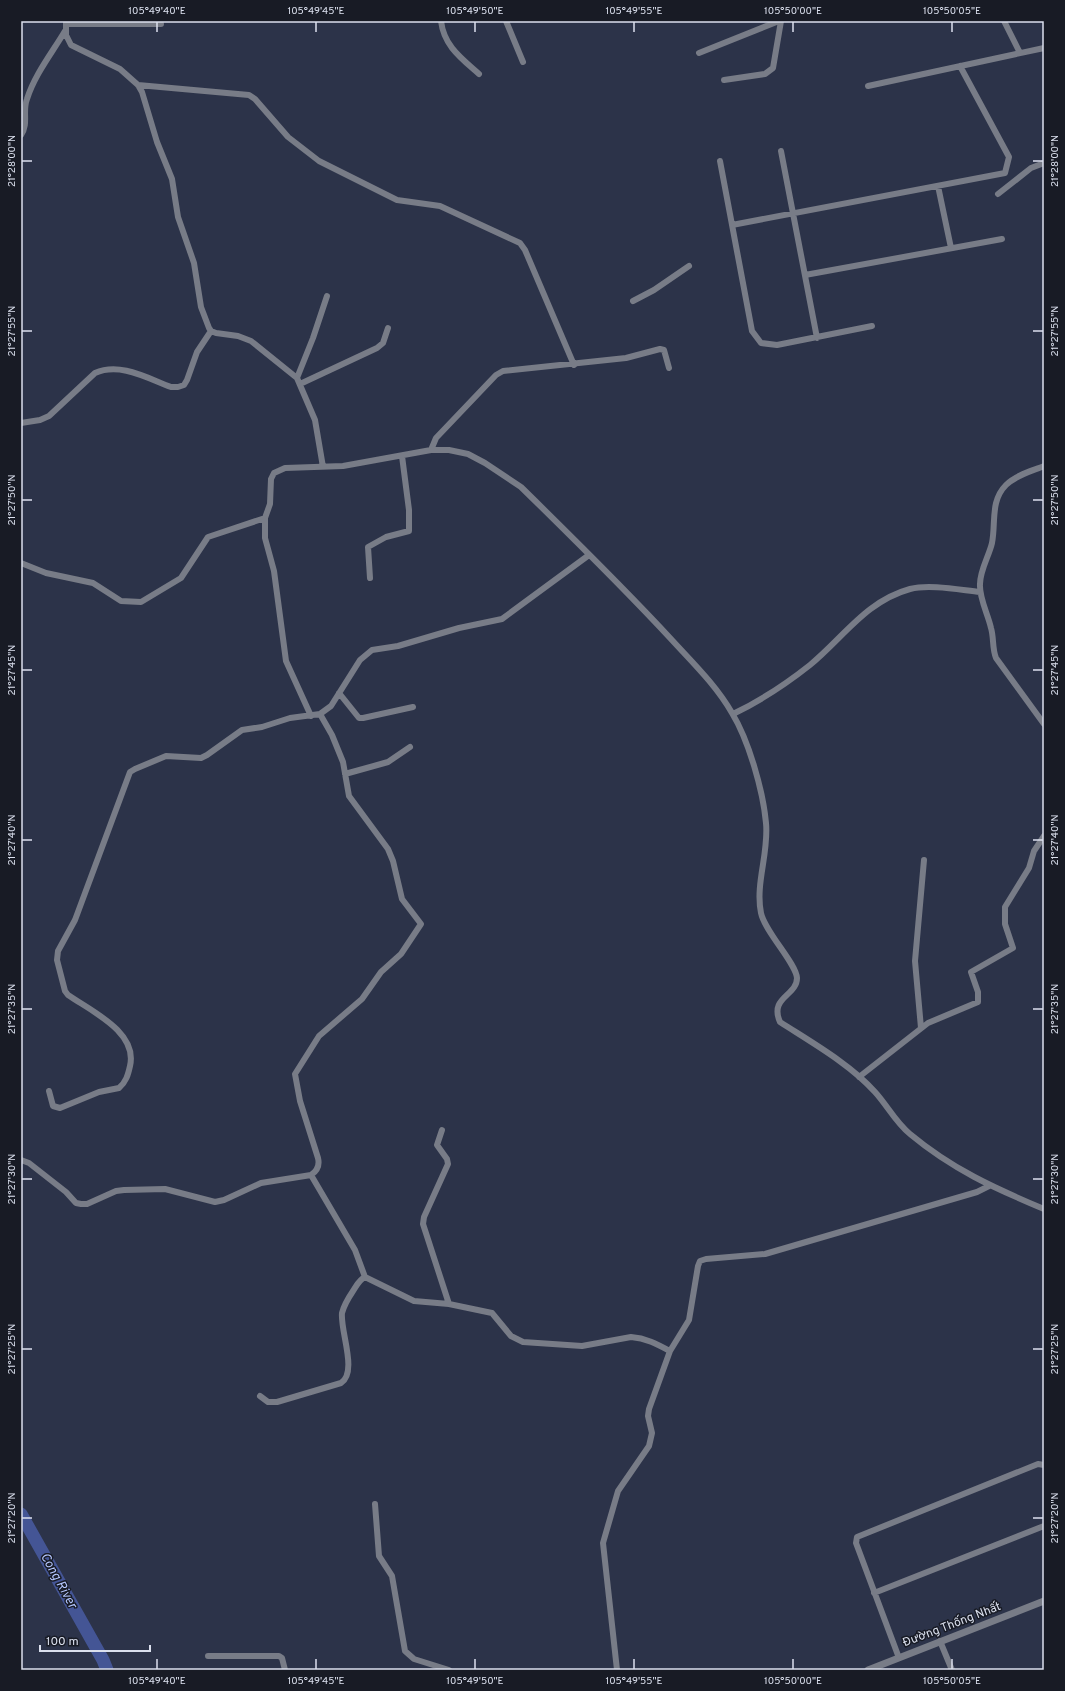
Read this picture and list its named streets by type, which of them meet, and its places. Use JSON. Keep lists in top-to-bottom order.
{
  "streets": {
    "street": ["Đường Thống Nhất"]
  },
  "water": ["Cong River"],
  "scale_bar": "100 m",
  "coordinates": [
    "105°49'40\"E",
    "105°49'45\"E",
    "105°49'50\"E",
    "105°49'55\"E",
    "105°50'00\"E",
    "105°50'05\"E",
    "21°28'00\"N",
    "21°27'55\"N",
    "21°27'50\"N",
    "21°27'45\"N",
    "21°27'40\"N",
    "21°27'35\"N",
    "21°27'30\"N",
    "21°27'25\"N",
    "21°27'20\"N"
  ]
}
